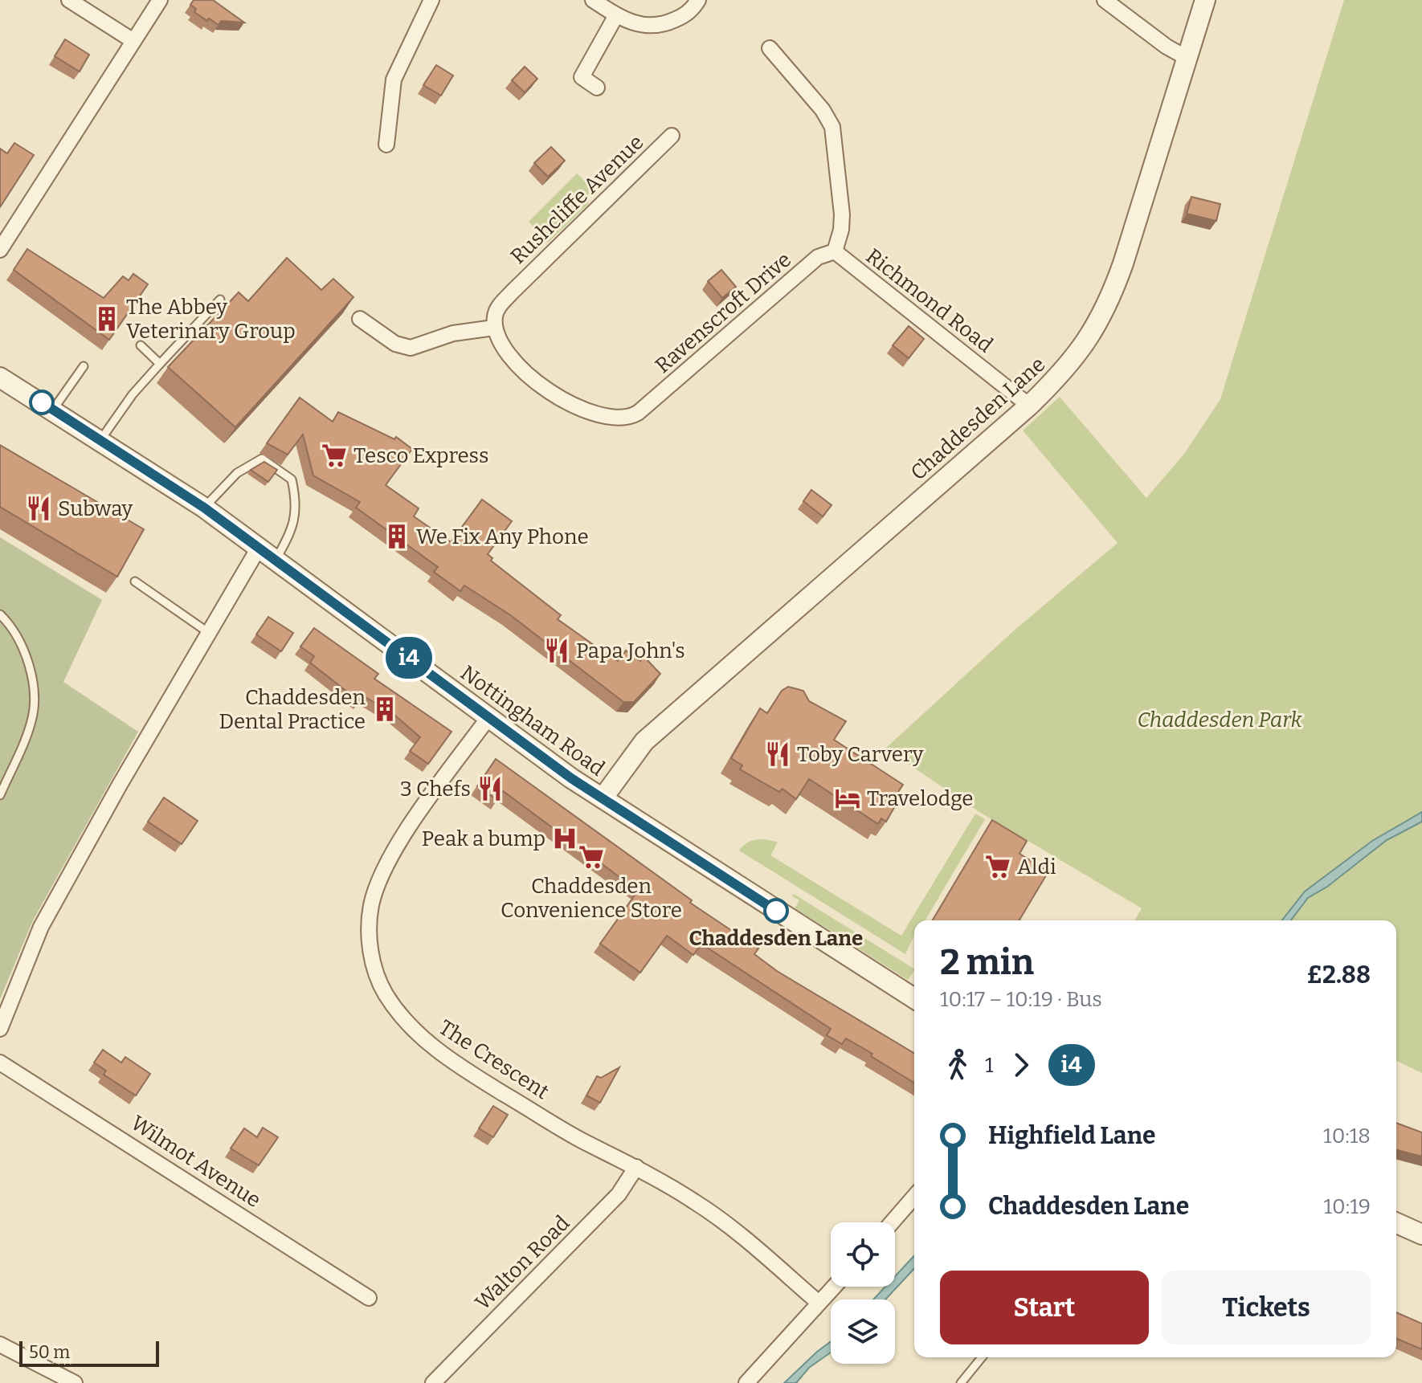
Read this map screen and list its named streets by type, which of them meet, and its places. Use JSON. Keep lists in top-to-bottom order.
{
  "streets": {
    "street": [
      "Rushcliffe Avenue",
      "Richmond Road",
      "Ravenscroft Drive",
      "Chaddesden Lane",
      "Nottingham Road",
      "The Crescent",
      "Wilmot Avenue",
      "Walton Road"
    ]
  },
  "crossings": [
    ["Rushcliffe Avenue", "Ravenscroft Drive"],
    ["Richmond Road", "Ravenscroft Drive"],
    ["Richmond Road", "Chaddesden Lane"],
    ["Chaddesden Lane", "Nottingham Road"],
    ["Nottingham Road", "The Crescent"],
    ["The Crescent", "Walton Road"]
  ],
  "parks": ["Chaddesden Park"],
  "places": {
    "building": ["The Abbey Veterinary Group", "We Fix Any Phone", "Chaddesden Dental Practice"],
    "supermarket": ["Tesco Express", "Chaddesden Convenience Store", "Aldi"],
    "restaurant": [
      "Subway",
      "Papa John's",
      "Toby Carvery",
      "3 Chefs"
    ],
    "hotel": ["Travelodge"],
    "hospital": ["Peak a bump"],
    "other": ["Chaddesden Lane"]
  },
  "lines": ["bus line i4"],
  "scale_bar": "50 m",
  "page": {
    "on_map": "i4",
    "heading": ["2 min", "10:17 – 10:19 · Bus", "£2.88"],
    "legs": ["1", "i4"],
    "list": [
      {
        "name": "Highfield Lane",
        "value": "10:18"
      },
      {
        "name": "Chaddesden Lane",
        "value": "10:19"
      }
    ],
    "buttons": ["Start", "Tickets"],
    "scale": "50 m"
  }
}
